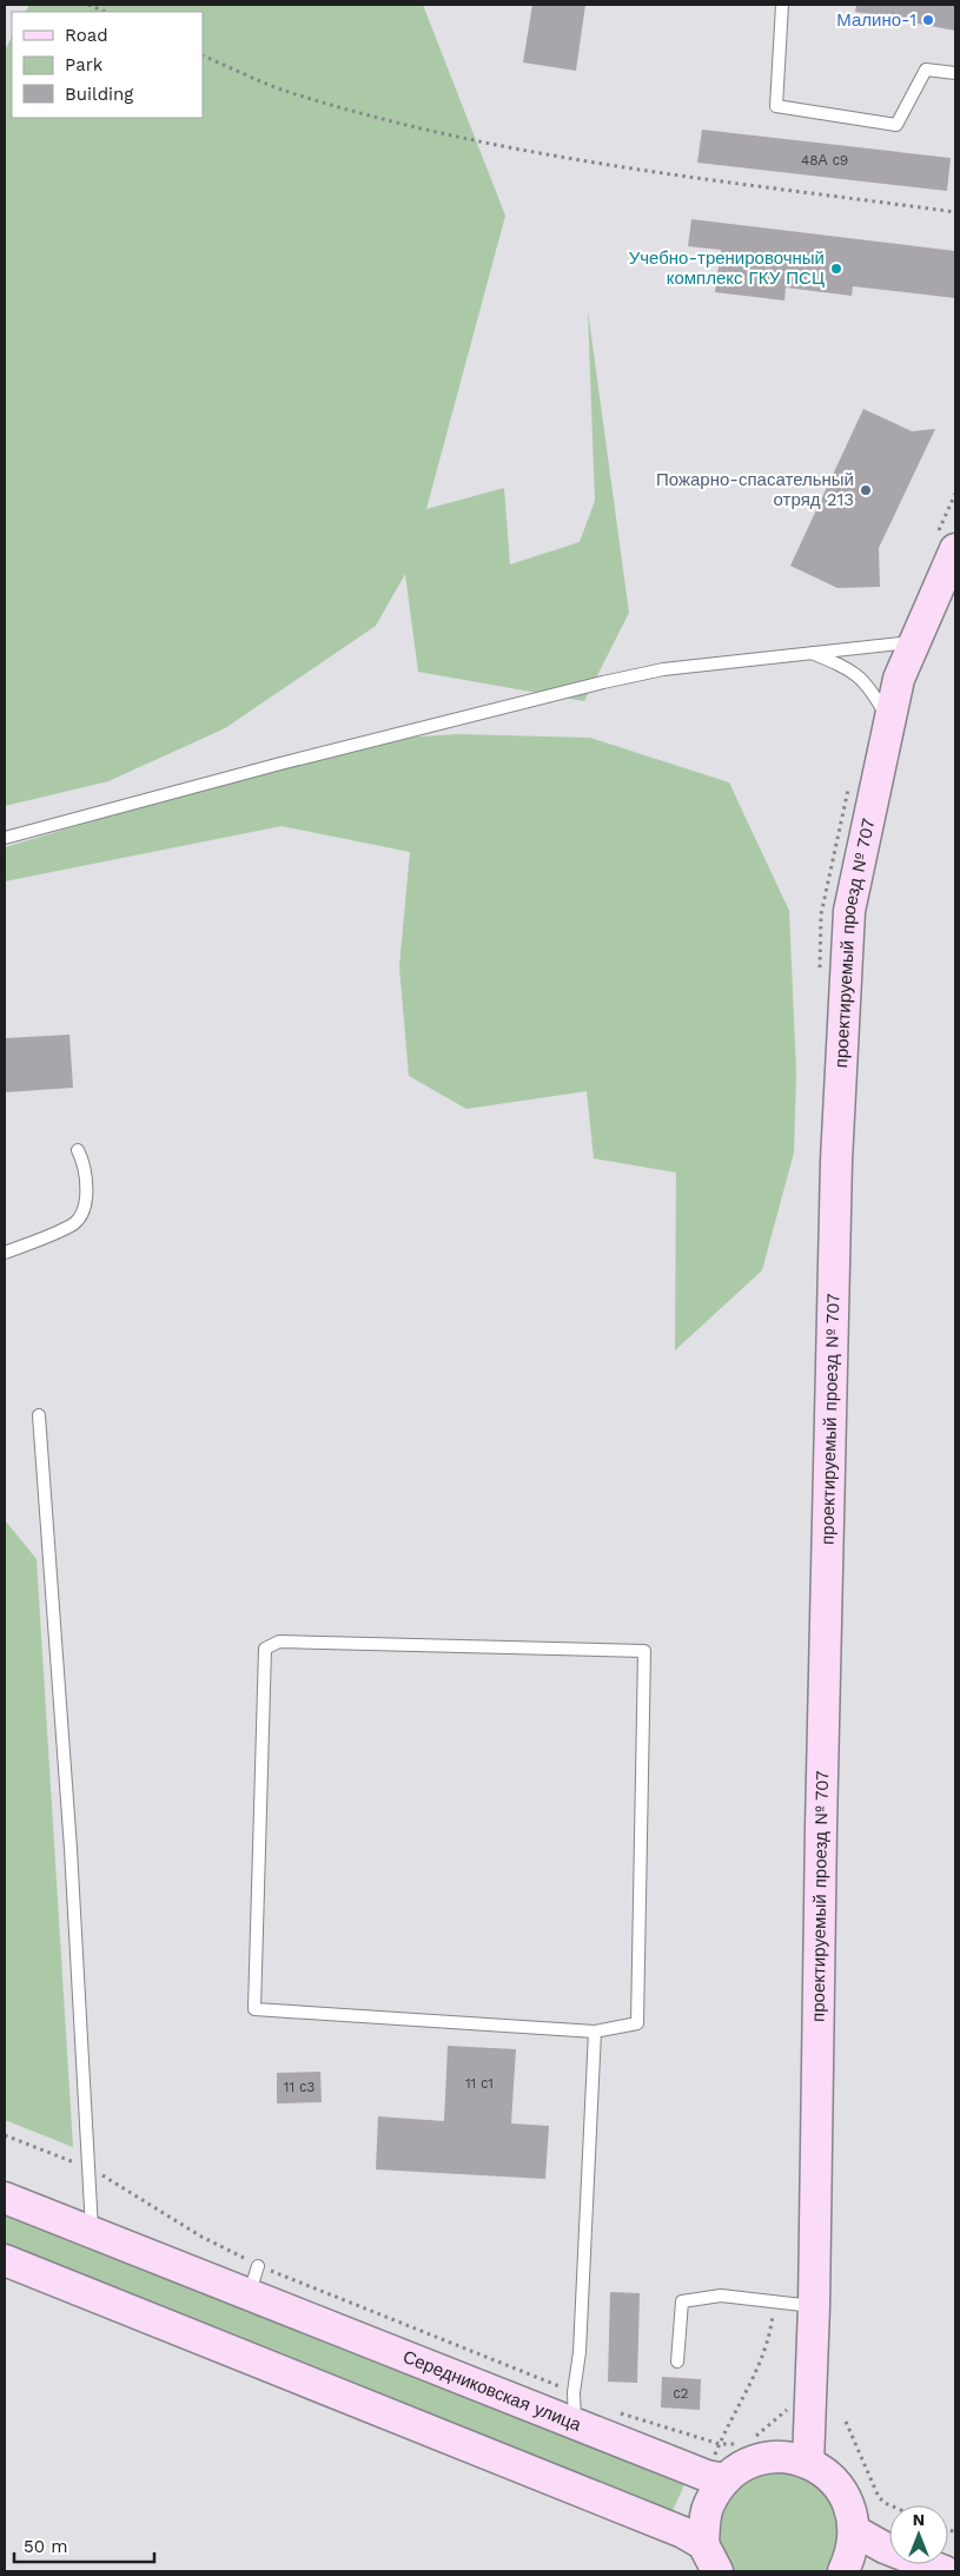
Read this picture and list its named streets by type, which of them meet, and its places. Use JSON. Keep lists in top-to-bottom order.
{
  "streets": {
    "street": ["проектируемый проезд № 707", "Середниковская улица"]
  },
  "places": ["Малино-1", "Учебно-тренировочный комплекс ГКУ ПСЦ", "Пожарно-спасательный отряд 213"],
  "house_numbers": [
    "48А с9",
    "11 с1",
    "11 с3",
    "с2"
  ],
  "legend": ["Road", "Park", "Building"],
  "scale_bar": "50 m",
  "north": "top"
}
